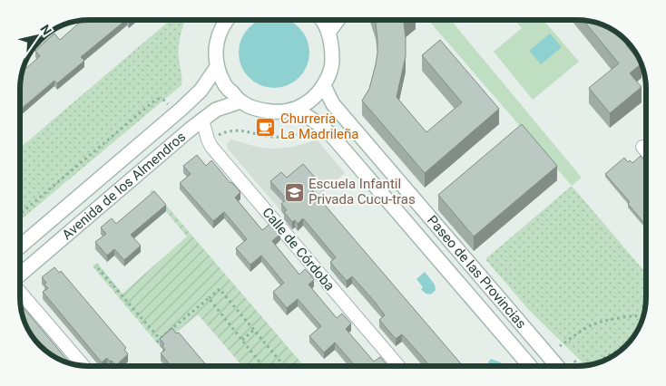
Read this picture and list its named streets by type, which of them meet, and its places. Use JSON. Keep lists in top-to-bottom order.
{
  "streets": {
    "street": ["Avenida de los Almendros", "Calle de Córdoba", "Paseo de las Provincias"]
  },
  "crossings": [
    ["Avenida de los Almendros", "Calle de Córdoba"]
  ],
  "places": {
    "cafe": ["Churrería La Madrileña"],
    "school or university": ["Escuela Infantil Privada Cucu-tras"]
  },
  "north": "top right"
}
